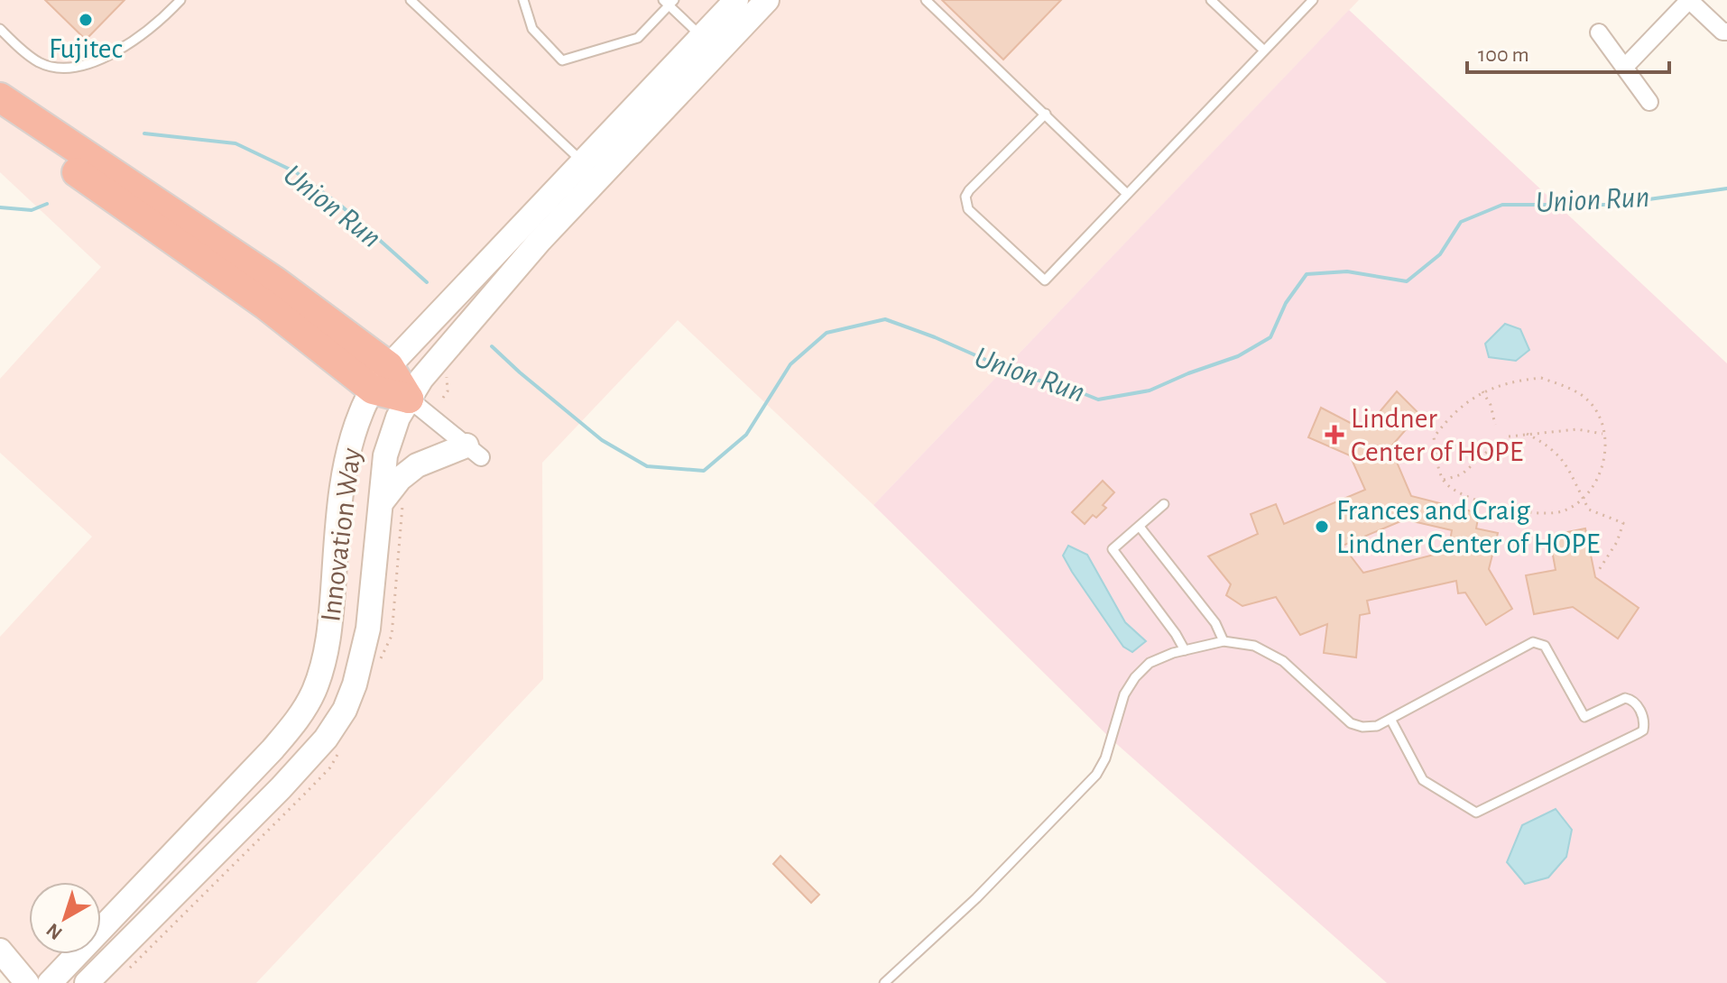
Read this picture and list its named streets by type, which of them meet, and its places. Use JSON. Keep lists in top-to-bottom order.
{
  "streets": {
    "main road": ["Innovation Way"]
  },
  "water": ["Union Run"],
  "places": {
    "other": ["Fujitec", "Frances and Craig Lindner Center of HOPE"],
    "health": ["Lindner Center of HOPE"]
  },
  "scale_bar": "100 m",
  "north": "bottom left"
}
